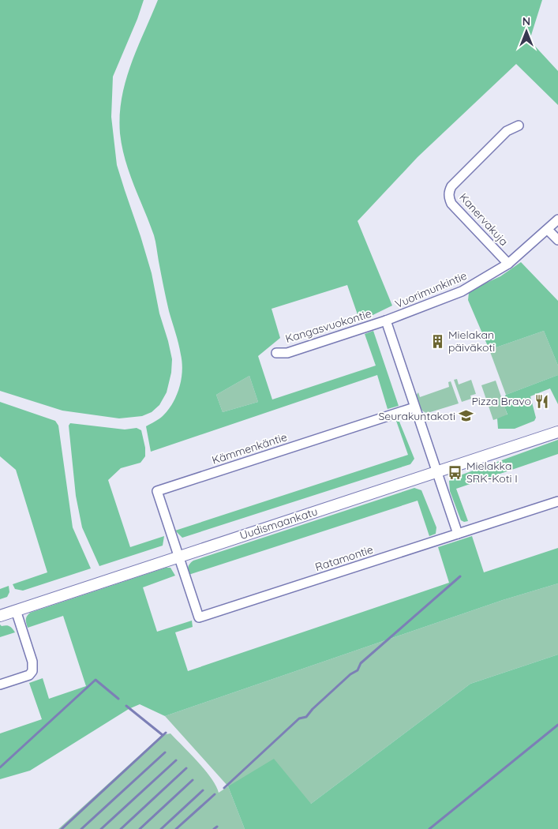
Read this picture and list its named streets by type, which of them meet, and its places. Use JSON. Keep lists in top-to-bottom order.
{
  "streets": {
    "street": [
      "Kanervakuja",
      "Vuorimunkintie",
      "Kangasvuokontie",
      "Kämmenkäntie",
      "Uudismaankatu",
      "Ratamontie"
    ]
  },
  "crossings": [
    ["Kanervakuja", "Vuorimunkintie"],
    ["Vuorimunkintie", "Kangasvuokontie"],
    ["Kämmenkäntie", "Uudismaankatu"],
    ["Kämmenkäntie", "Ratamontie"],
    ["Uudismaankatu", "Ratamontie"]
  ],
  "places": {
    "building": ["Mielakan päiväkoti"],
    "restaurant": ["Pizza Bravo"],
    "school or university": ["Seurakuntakoti"],
    "bus stop": ["Mielakka SRK-Koti I"]
  },
  "north": "top"
}
